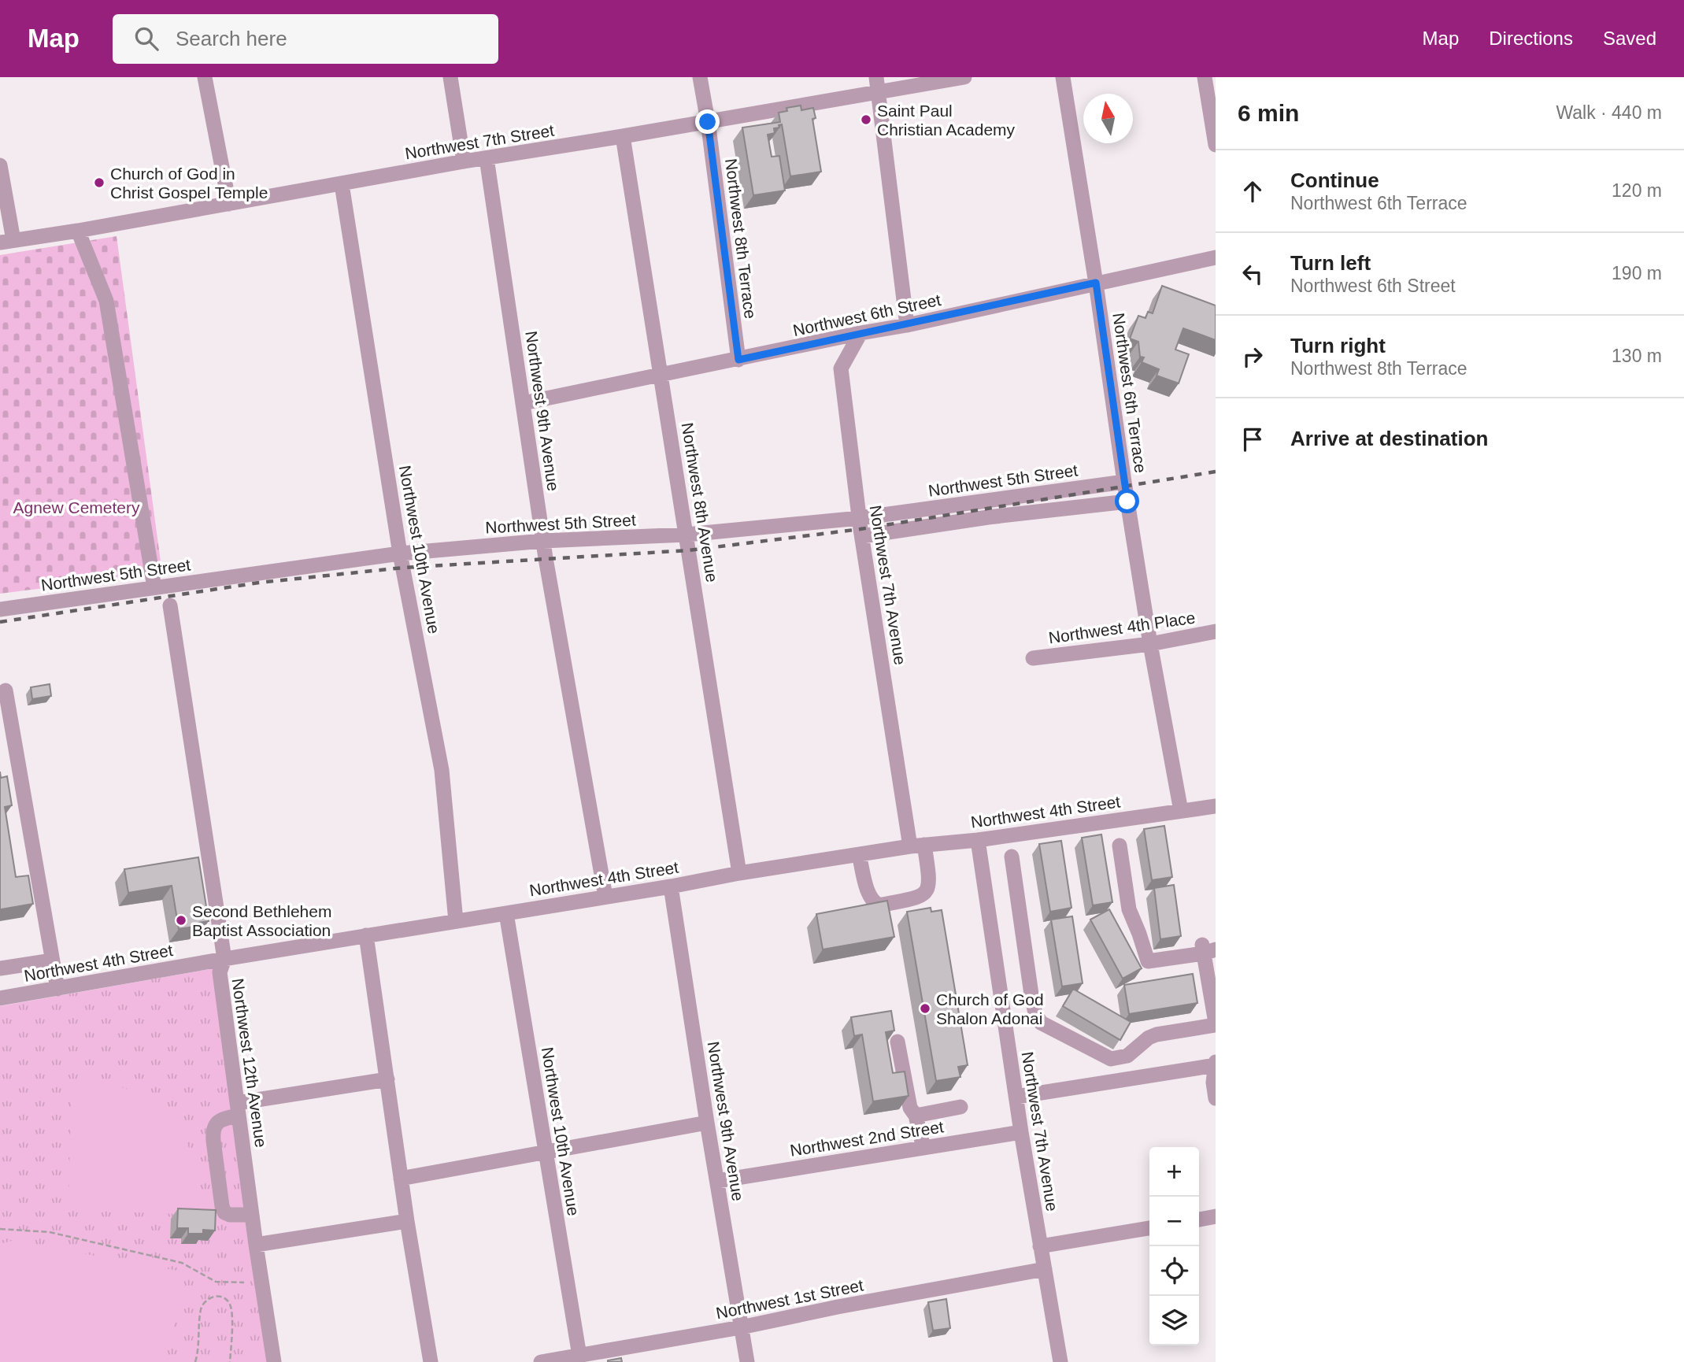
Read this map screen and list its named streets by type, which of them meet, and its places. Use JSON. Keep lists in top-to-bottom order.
{
  "streets": {
    "street": [
      "Northwest 7th Street",
      "Northwest 8th Terrace",
      "Northwest 6th Street",
      "Northwest 6th Terrace",
      "Northwest 9th Avenue",
      "Northwest 5th Street",
      "Northwest 8th Avenue",
      "Northwest 10th Avenue",
      "Northwest 7th Avenue",
      "Northwest 4th Place",
      "Northwest 4th Street",
      "Northwest 12th Avenue",
      "Northwest 2nd Street",
      "Northwest 1st Street"
    ]
  },
  "crossings": [
    ["Northwest 7th Street", "Northwest 8th Terrace"],
    ["Northwest 7th Street", "Northwest 9th Avenue"],
    ["Northwest 7th Street", "Northwest 8th Avenue"],
    ["Northwest 7th Street", "Northwest 10th Avenue"],
    ["Northwest 8th Terrace", "Northwest 6th Street"],
    ["Northwest 6th Street", "Northwest 6th Terrace"],
    ["Northwest 6th Street", "Northwest 9th Avenue"],
    ["Northwest 6th Street", "Northwest 8th Avenue"],
    ["Northwest 6th Street", "Northwest 7th Avenue"],
    ["Northwest 6th Terrace", "Northwest 5th Street"],
    ["Northwest 6th Terrace", "Northwest 4th Place"],
    ["Northwest 6th Terrace", "Northwest 4th Street"],
    ["Northwest 9th Avenue", "Northwest 5th Street"],
    ["Northwest 9th Avenue", "Northwest 4th Street"],
    ["Northwest 9th Avenue", "Northwest 2nd Street"],
    ["Northwest 9th Avenue", "Northwest 1st Street"],
    ["Northwest 5th Street", "Northwest 8th Avenue"],
    ["Northwest 5th Street", "Northwest 10th Avenue"],
    ["Northwest 5th Street", "Northwest 7th Avenue"],
    ["Northwest 8th Avenue", "Northwest 4th Street"],
    ["Northwest 10th Avenue", "Northwest 4th Street"],
    ["Northwest 10th Avenue", "Northwest 1st Street"],
    ["Northwest 7th Avenue", "Northwest 4th Street"],
    ["Northwest 7th Avenue", "Northwest 2nd Street"],
    ["Northwest 7th Avenue", "Northwest 1st Street"],
    ["Northwest 4th Street", "Northwest 12th Avenue"]
  ],
  "parks": ["Agnew Cemetery"],
  "places": [
    "Saint Paul Christian Academy",
    "Church of God in Christ Gospel Temple",
    "Second Bethlehem Baptist Association",
    "Church of God Shalon Adonai"
  ],
  "north": "top",
  "page": {
    "header": "Map",
    "search": "Search here",
    "nav": ["Map", "Directions", "Saved"],
    "heading": ["6 min", "Walk · 440 m"],
    "list": [
      ["Continue", "Northwest 6th Terrace", "120 m"],
      ["Turn left", "Northwest 6th Street", "190 m"],
      ["Turn right", "Northwest 8th Terrace", "130 m"],
      "Arrive at destination"
    ],
    "map_buttons": ["+", "−"]
  }
}
